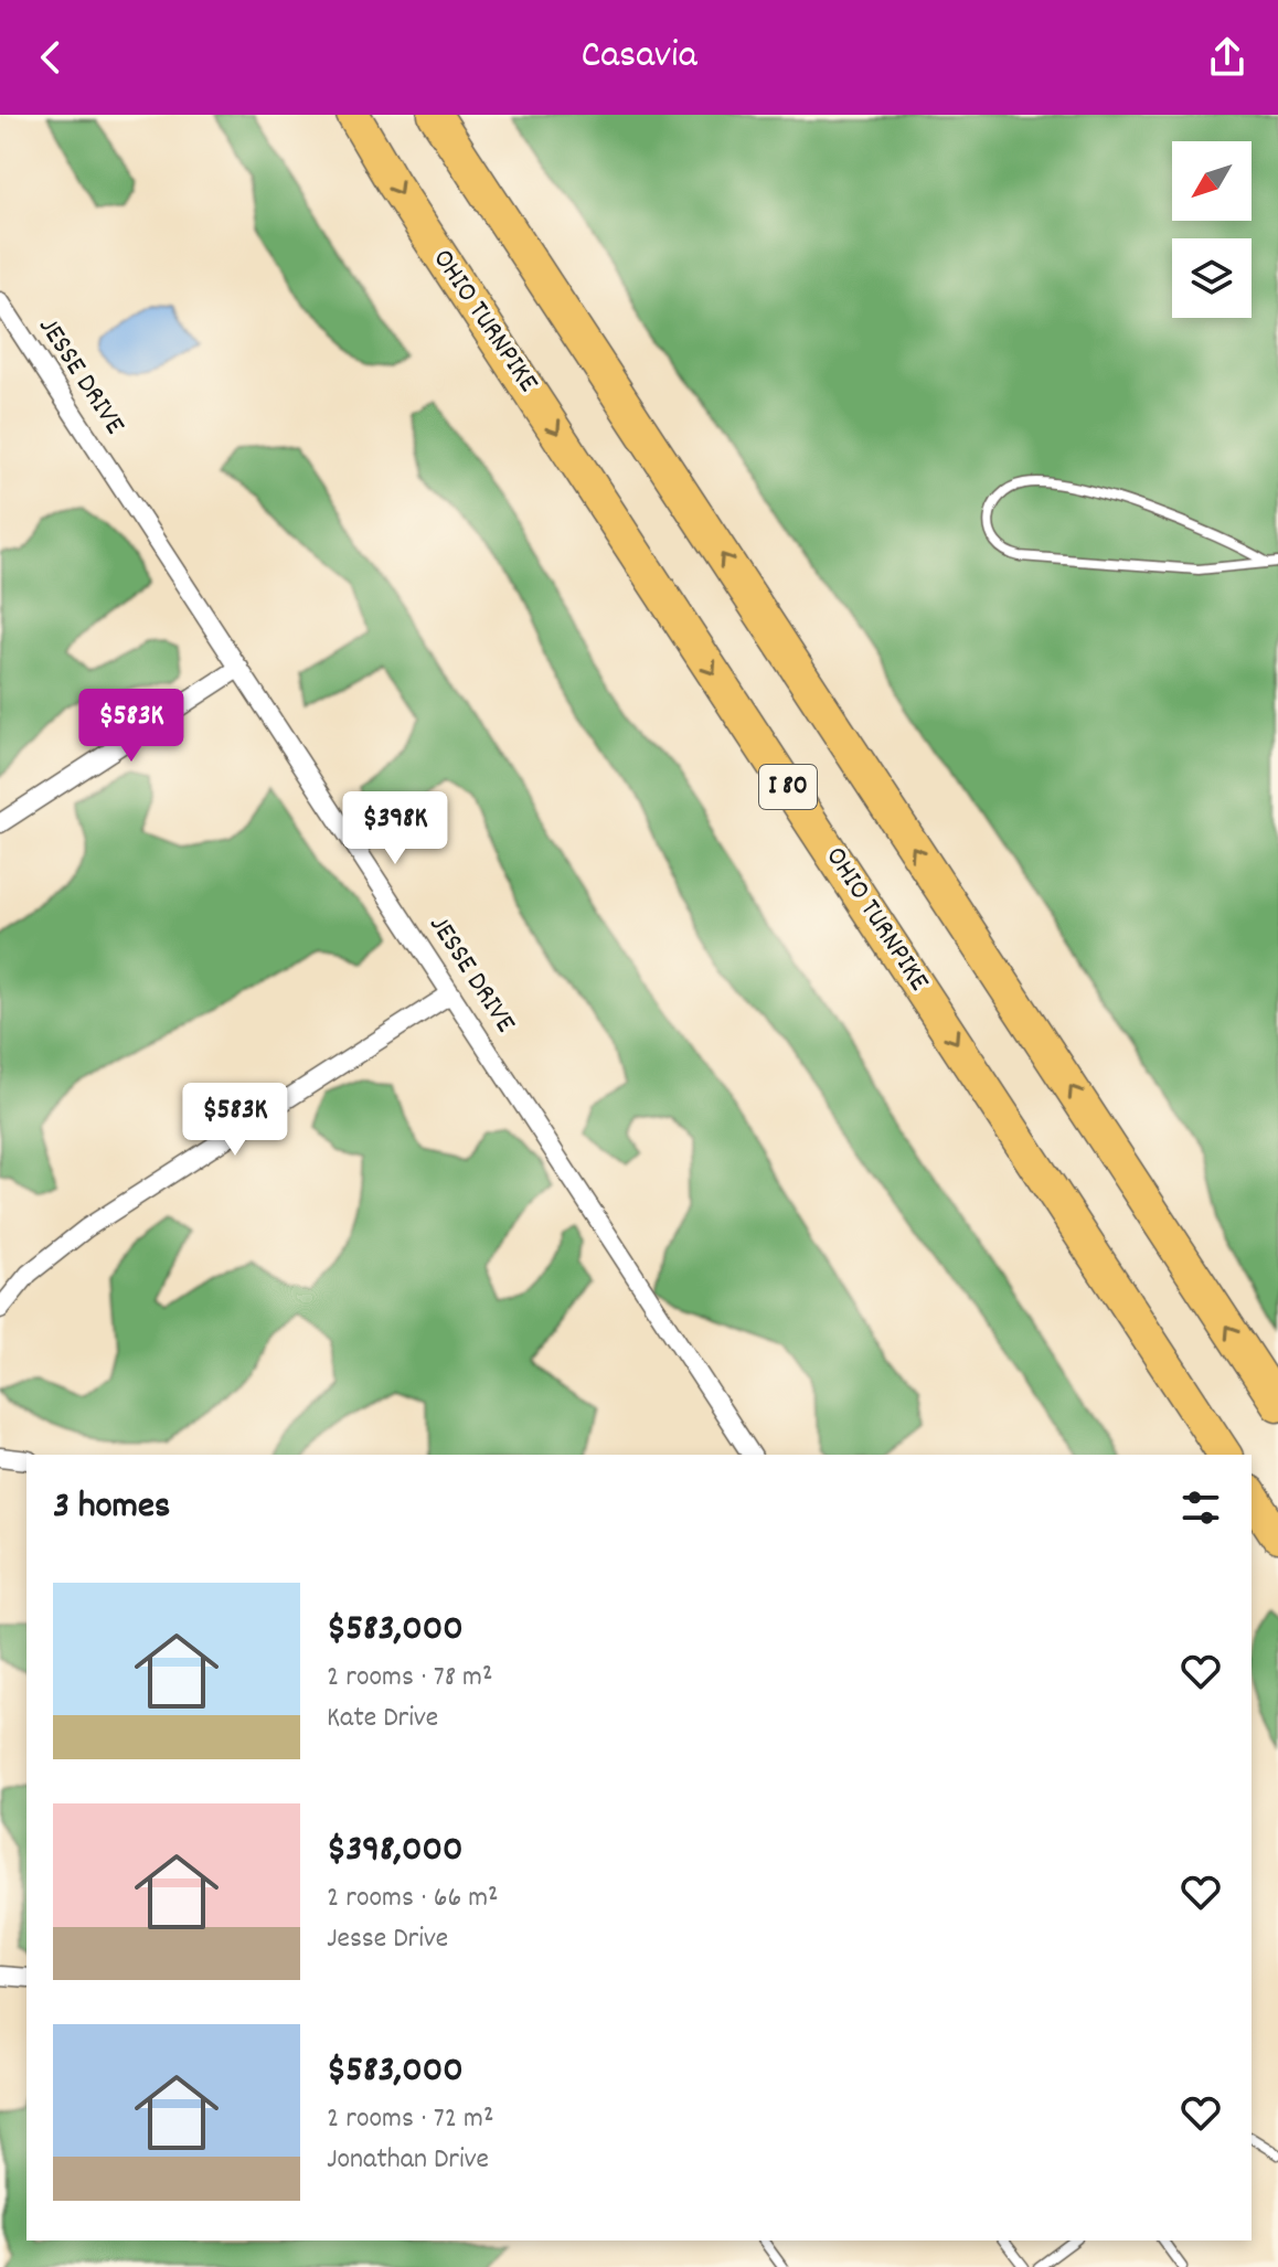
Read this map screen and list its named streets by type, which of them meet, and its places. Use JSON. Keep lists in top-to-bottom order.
{
  "streets": {
    "highway": ["OHIO TURNPIKE", "I 80"],
    "street": ["JESSE DRIVE"]
  },
  "north": "bottom left",
  "page": {
    "header": "Casavia",
    "price": ["$583K", "$398K", "$583K"],
    "heading": "3 homes",
    "list": [
      {
        "name": "$583,000",
        "note": "2 rooms · 78 m² · Kate Drive"
      },
      {
        "name": "$398,000",
        "note": "2 rooms · 66 m² · Jesse Drive"
      },
      {
        "name": "$583,000",
        "note": "2 rooms · 72 m² · Jonathan Drive"
      }
    ]
  }
}
